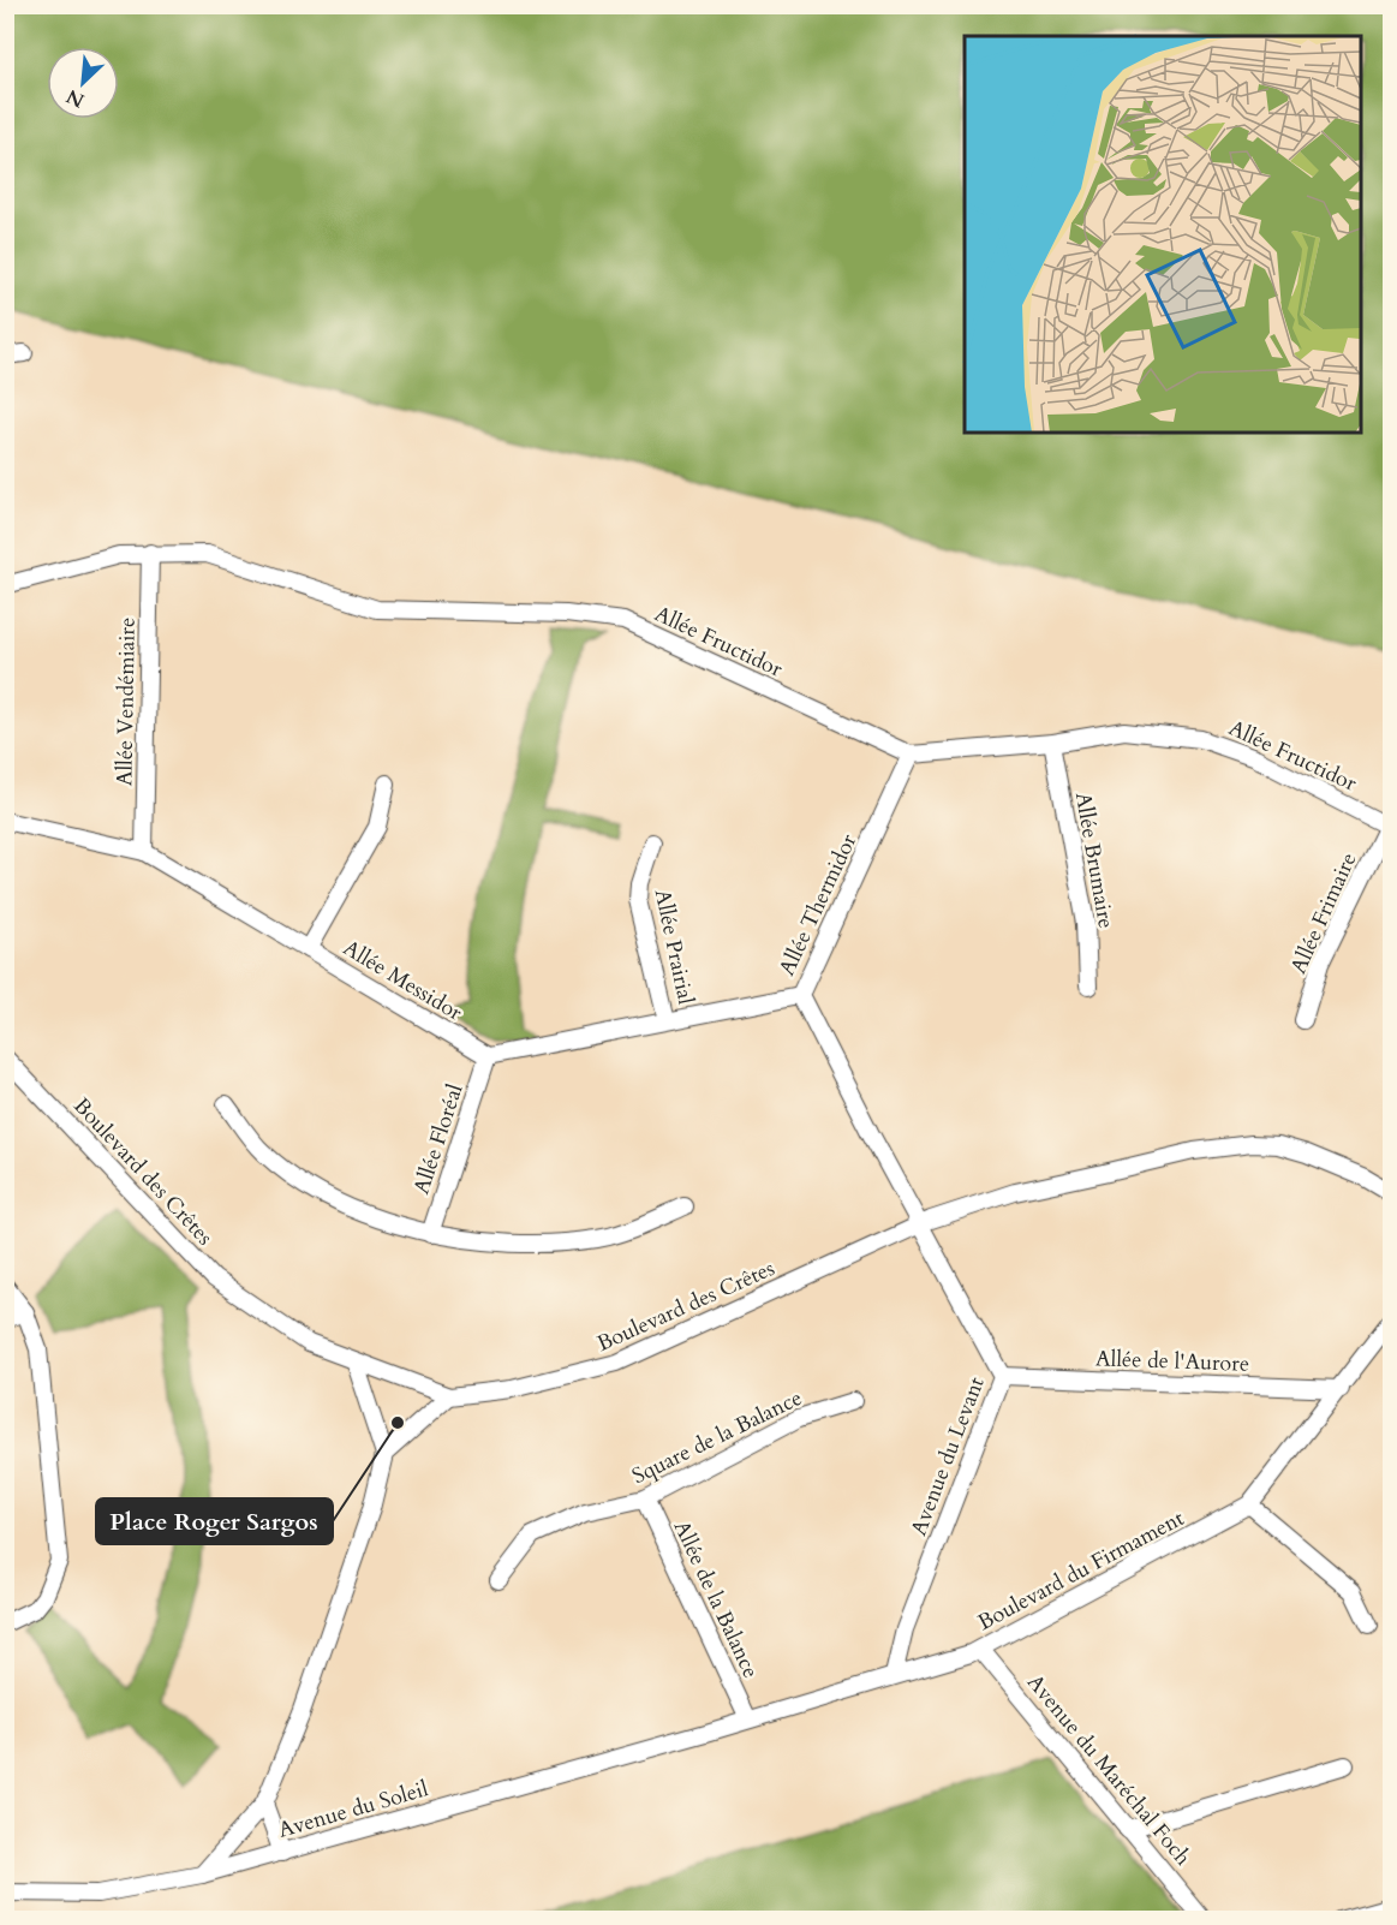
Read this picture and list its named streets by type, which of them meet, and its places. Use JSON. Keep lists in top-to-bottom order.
{
  "streets": {
    "street": [
      "Allée Fructidor",
      "Allée Vendémiaire",
      "Allée Brumaire",
      "Allée Thermidor",
      "Allée Frimaire",
      "Allée Prairial",
      "Allée Messidor",
      "Allée Floréal",
      "Boulevard des Crêtes",
      "Allée de l'Aurore",
      "Square de la Balance",
      "Avenue du Levant",
      "Boulevard du Firmament",
      "Allée de la Balance",
      "Avenue du Maréchal Foch",
      "Avenue du Soleil"
    ]
  },
  "crossings": [
    ["Allée Fructidor", "Allée Vendémiaire"],
    ["Allée Fructidor", "Allée Brumaire"],
    ["Allée Fructidor", "Allée Thermidor"],
    ["Allée Fructidor", "Allée Frimaire"],
    ["Allée Vendémiaire", "Allée Messidor"],
    ["Allée Thermidor", "Boulevard des Crêtes"],
    ["Allée Thermidor", "Avenue du Levant"],
    ["Allée Messidor", "Allée Floréal"],
    ["Boulevard des Crêtes", "Avenue du Levant"],
    ["Allée de l'Aurore", "Avenue du Levant"],
    ["Allée de l'Aurore", "Boulevard du Firmament"],
    ["Square de la Balance", "Allée de la Balance"],
    ["Avenue du Levant", "Boulevard du Firmament"],
    ["Boulevard du Firmament", "Allée de la Balance"],
    ["Boulevard du Firmament", "Avenue du Maréchal Foch"],
    ["Boulevard du Firmament", "Avenue du Soleil"]
  ],
  "places": ["Place Roger Sargos"],
  "north": "bottom left"
}
